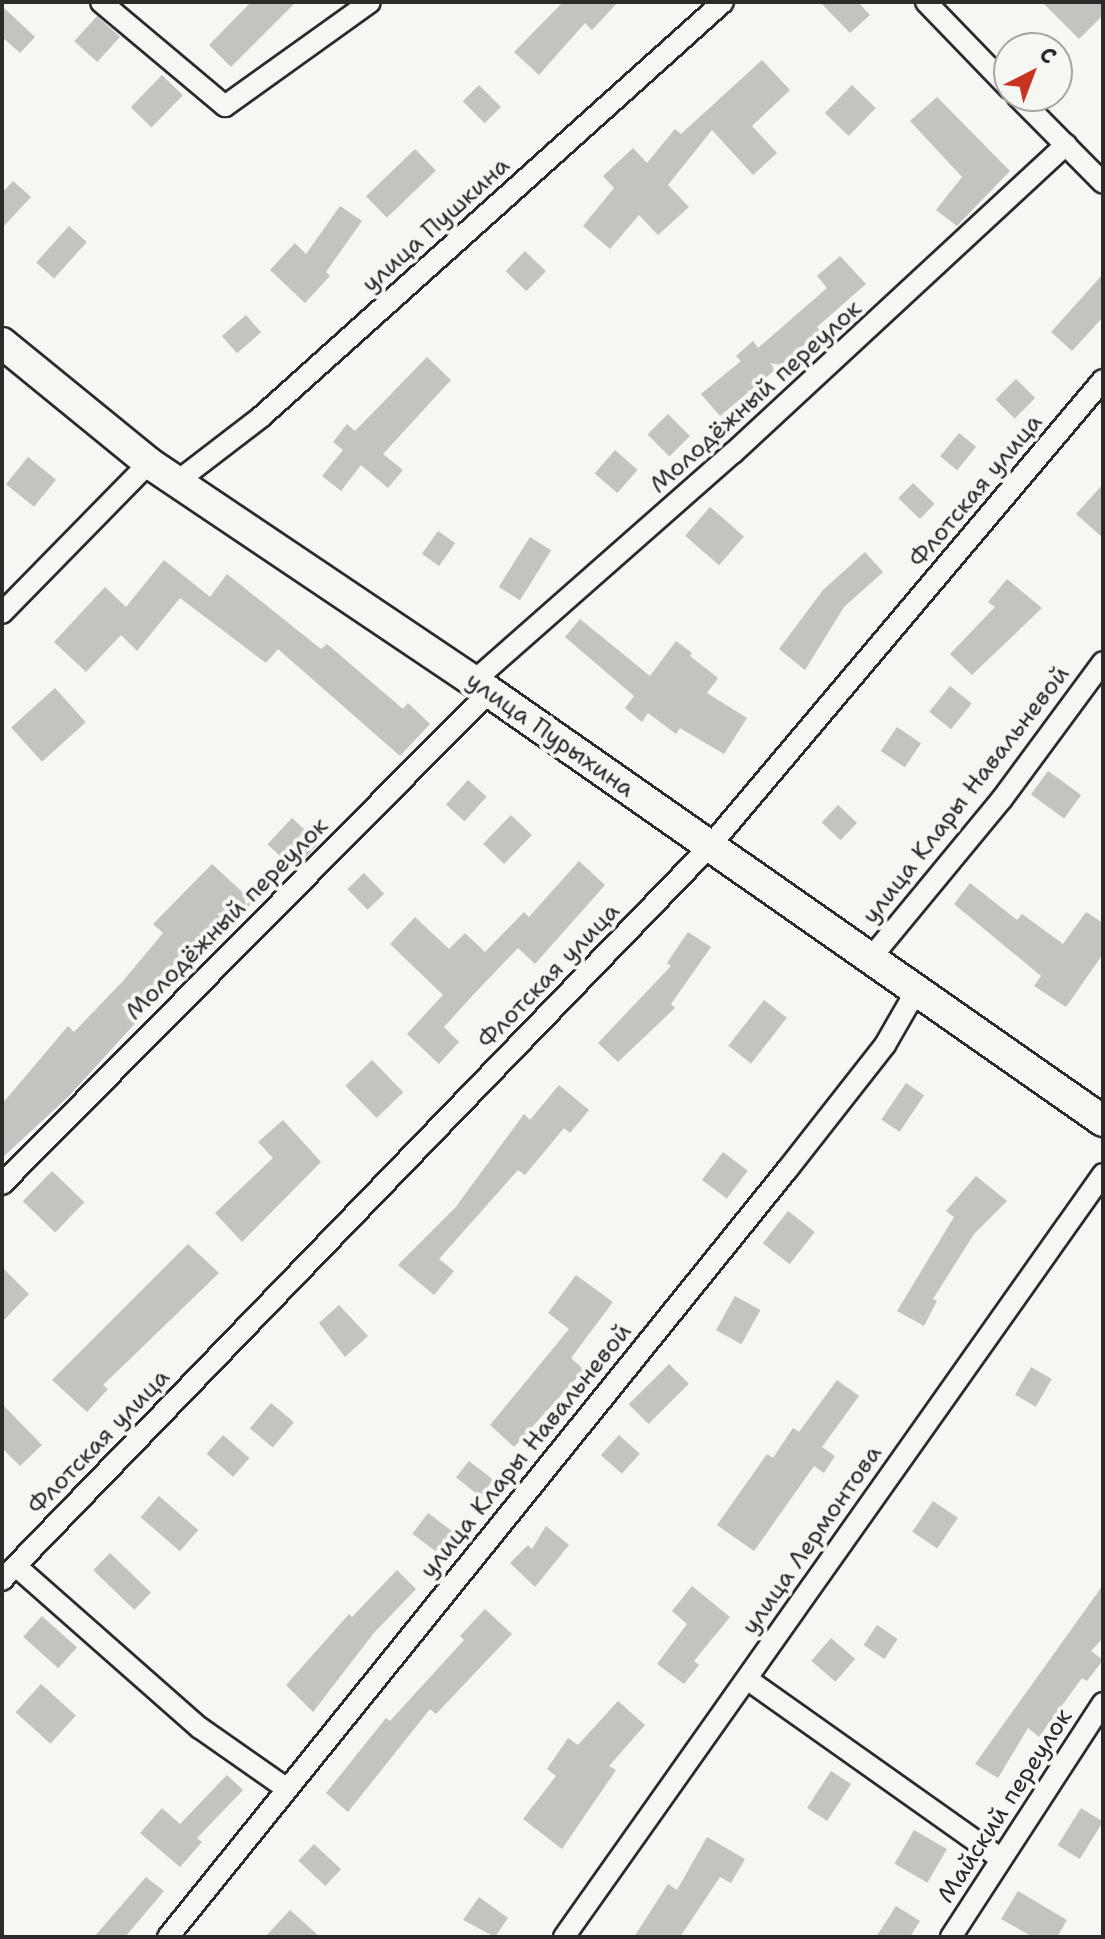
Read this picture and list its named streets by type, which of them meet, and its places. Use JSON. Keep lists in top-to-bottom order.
{
  "streets": {
    "street": [
      "улица Пушкина",
      "Молодёжный переулок",
      "Флотская улица",
      "улица Пурыхина",
      "улица Клары Навальневой",
      "улица Лермонтова",
      "Майский переулок"
    ]
  },
  "crossings": [
    ["улица Пушкина", "улица Пурыхина"],
    ["Молодёжный переулок", "улица Пурыхина"],
    ["Флотская улица", "улица Пурыхина"],
    ["улица Пурыхина", "улица Клары Навальневой"]
  ],
  "north": "top right"
}
